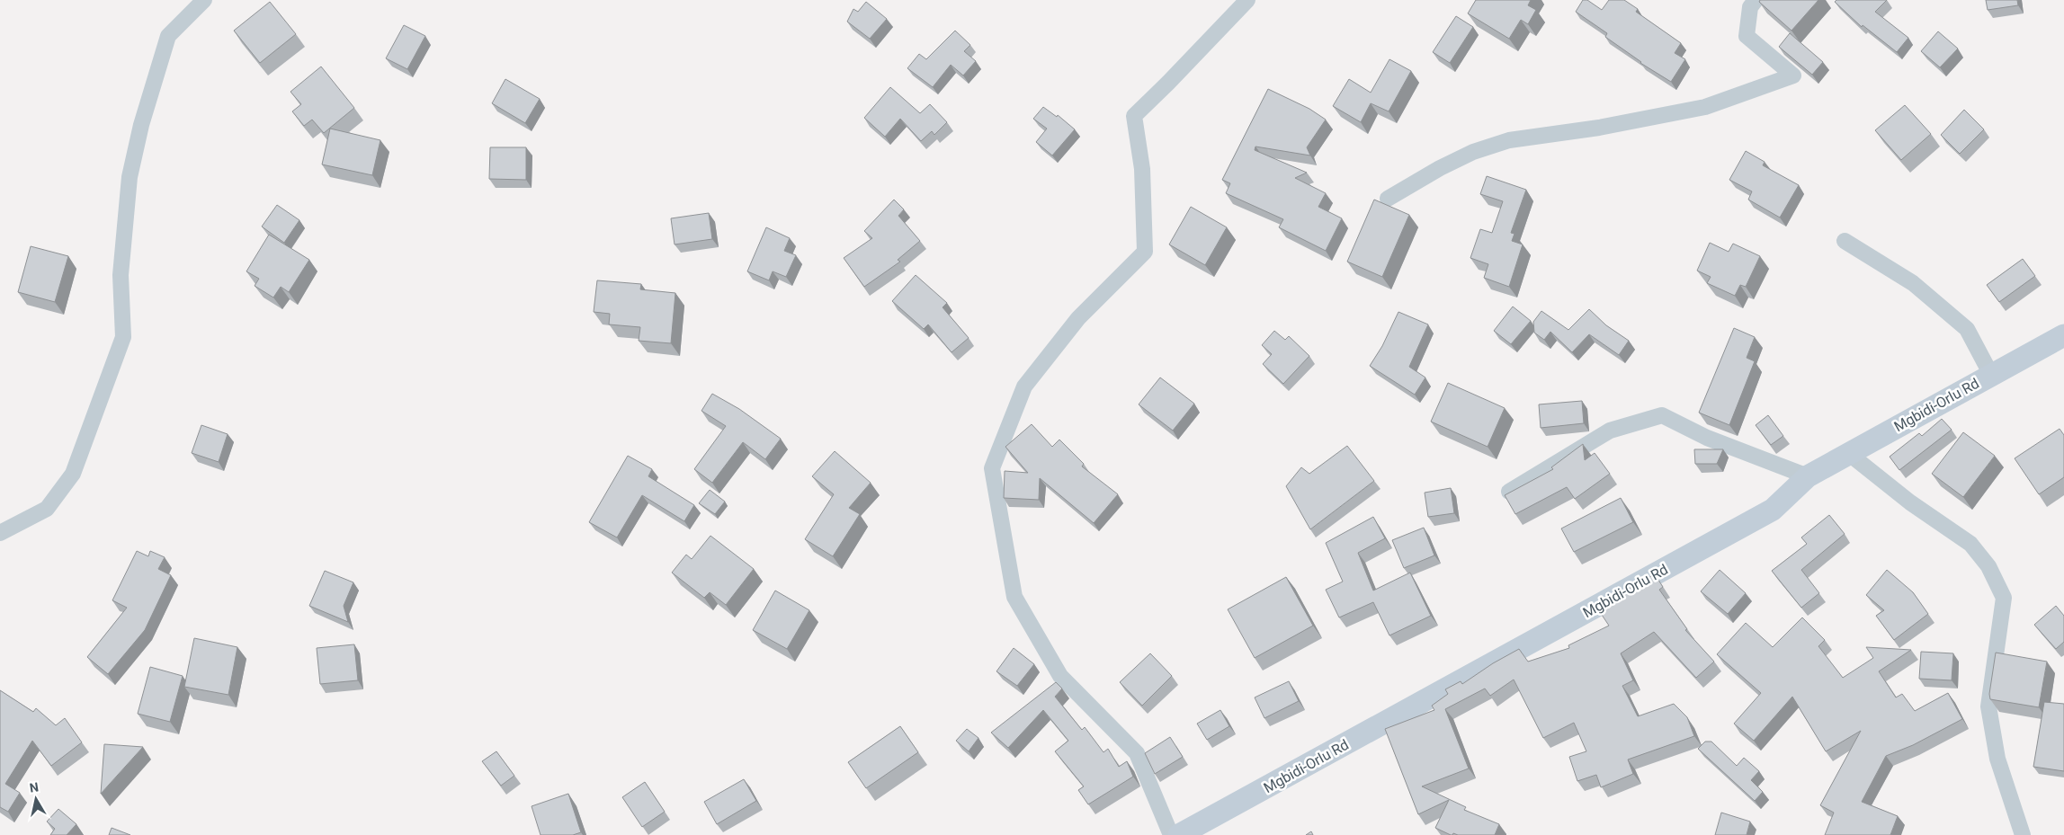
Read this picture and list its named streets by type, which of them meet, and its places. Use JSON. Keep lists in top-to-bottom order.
{
  "streets": {
    "main road": ["Mgbidi-Orlu Rd"]
  },
  "north": "top"
}
